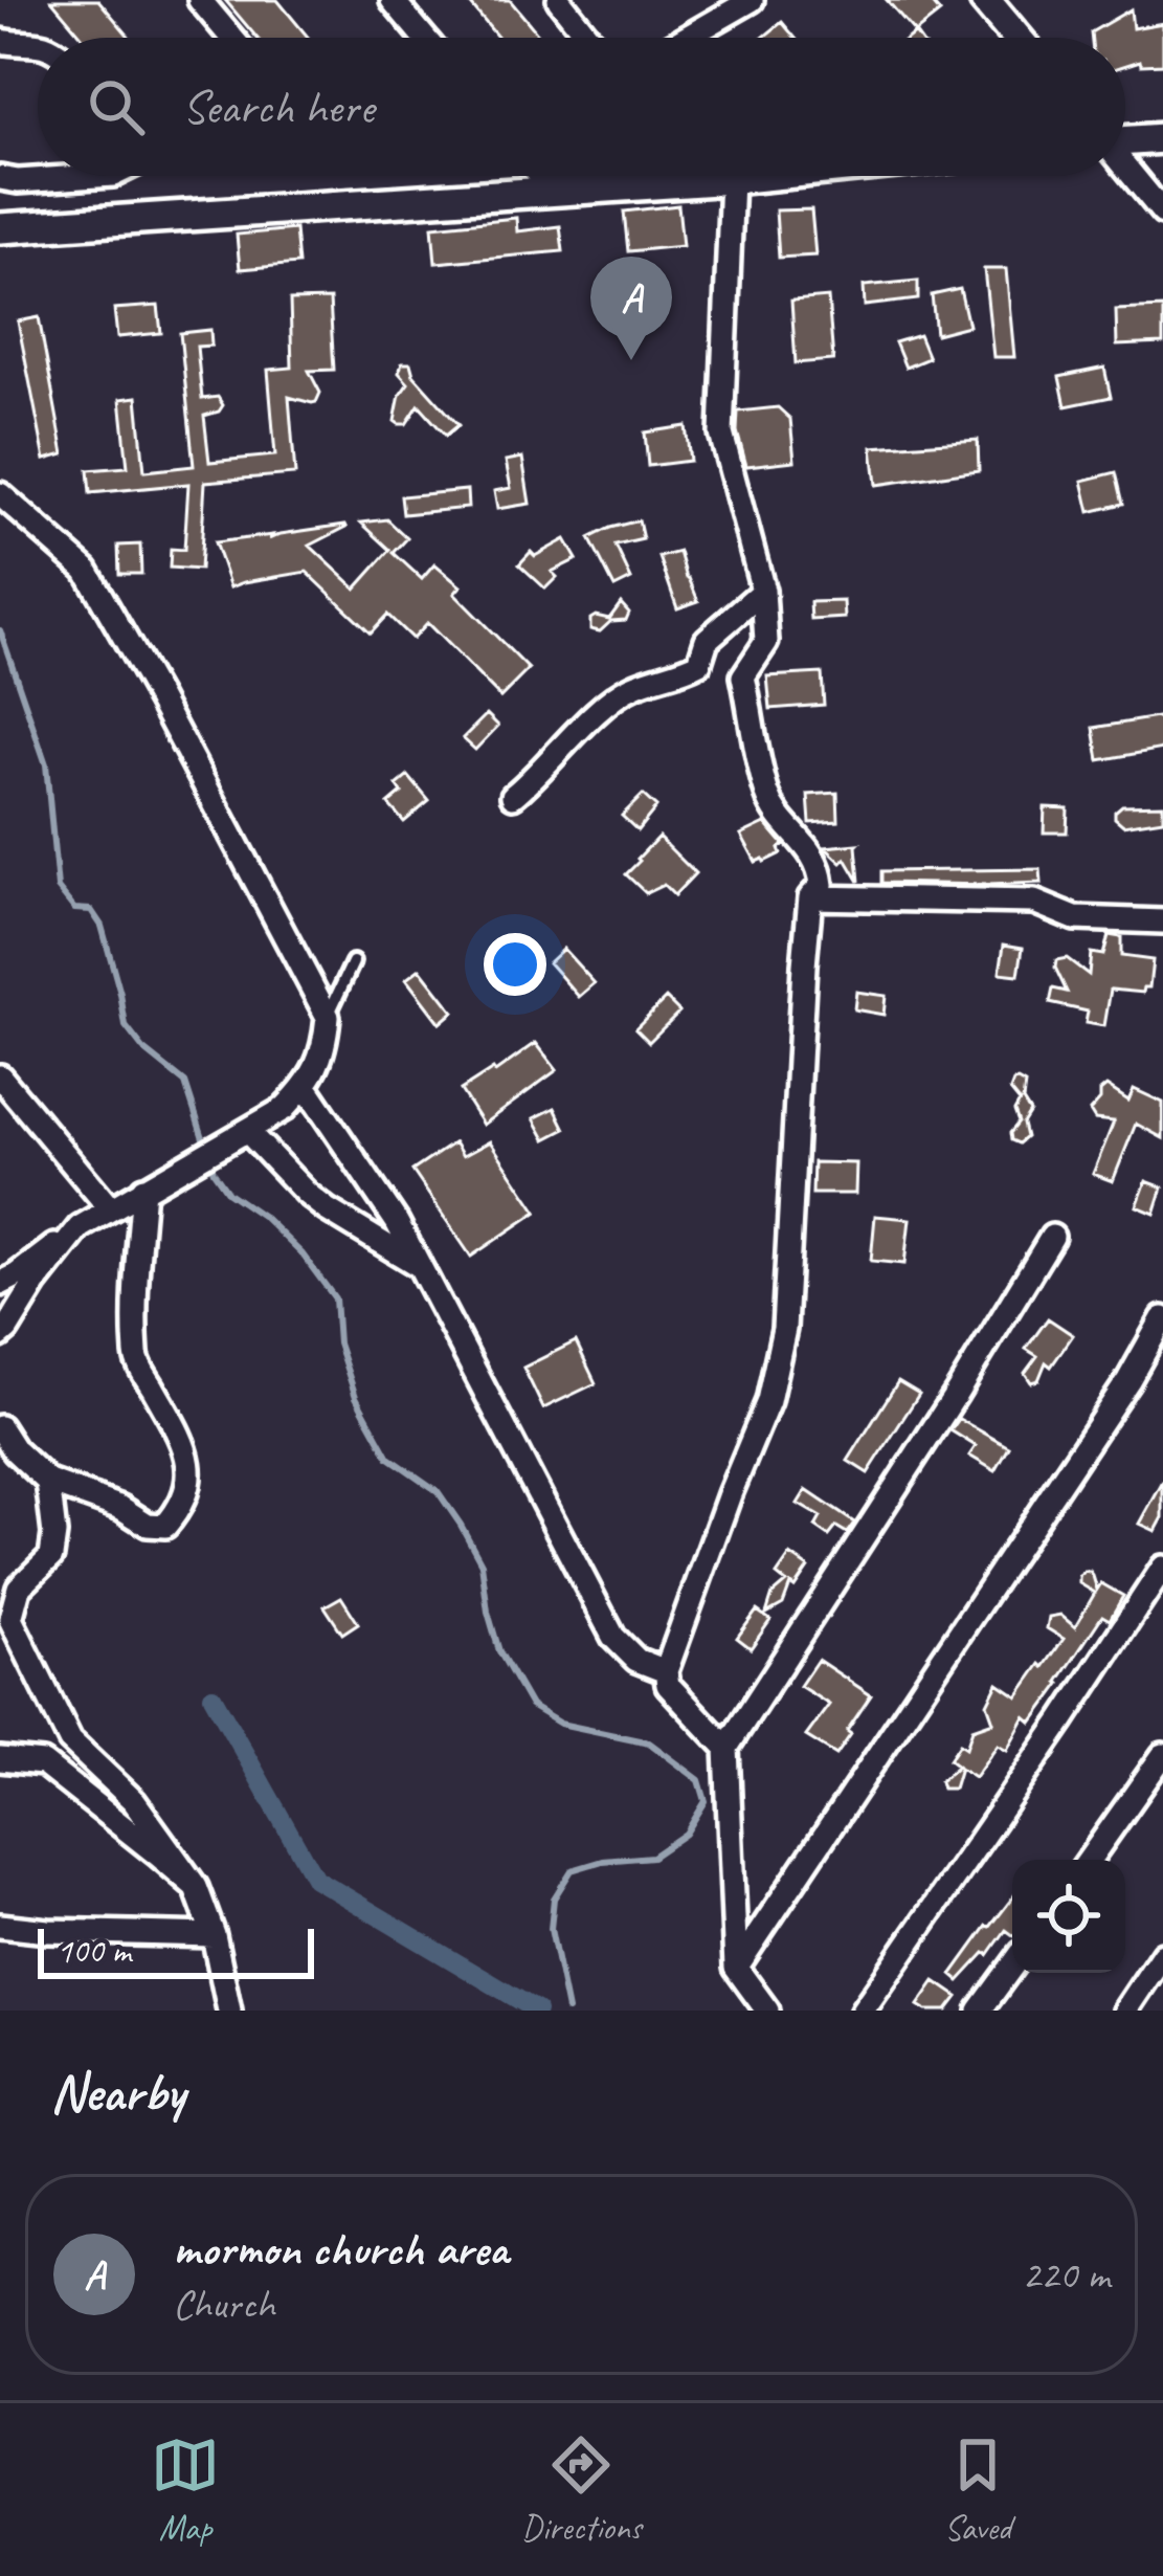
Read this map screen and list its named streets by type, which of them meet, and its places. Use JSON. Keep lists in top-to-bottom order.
{
  "scale_bar": "100 m",
  "page": {
    "search": "Search here",
    "pins": "A",
    "scale": "100 m",
    "heading": "Nearby",
    "list": [
      {
        "mark": "A",
        "name": "mormon church area",
        "note": "Church",
        "value": "220 m"
      }
    ],
    "nav": ["Map", "Directions", "Saved"]
  }
}
